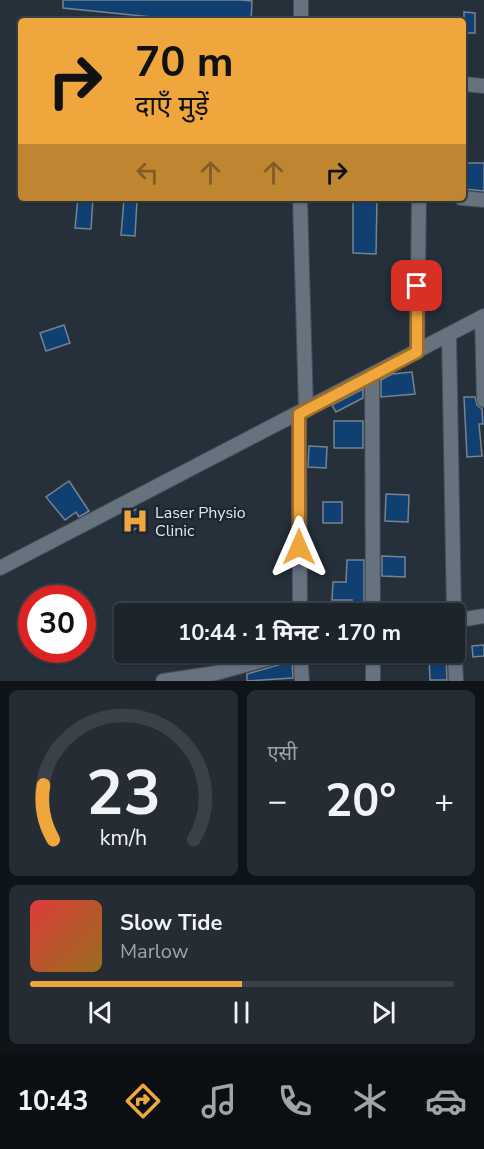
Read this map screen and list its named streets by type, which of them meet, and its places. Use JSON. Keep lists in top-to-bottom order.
{
  "places": {
    "hospital": ["Laser Physio Clinic"]
  },
  "page": {
    "turn": ["70 m", "दाएँ मुड़ें"],
    "limit": "30",
    "trip": "10:44 · 1 मिनट · 170 m",
    "tile": "एसी",
    "heat": ["−", "20°", "+"],
    "song": ["Slow Tide", "Marlow"],
    "tabs": "10:43",
    "gauge": ["23", "km/h"]
  }
}
